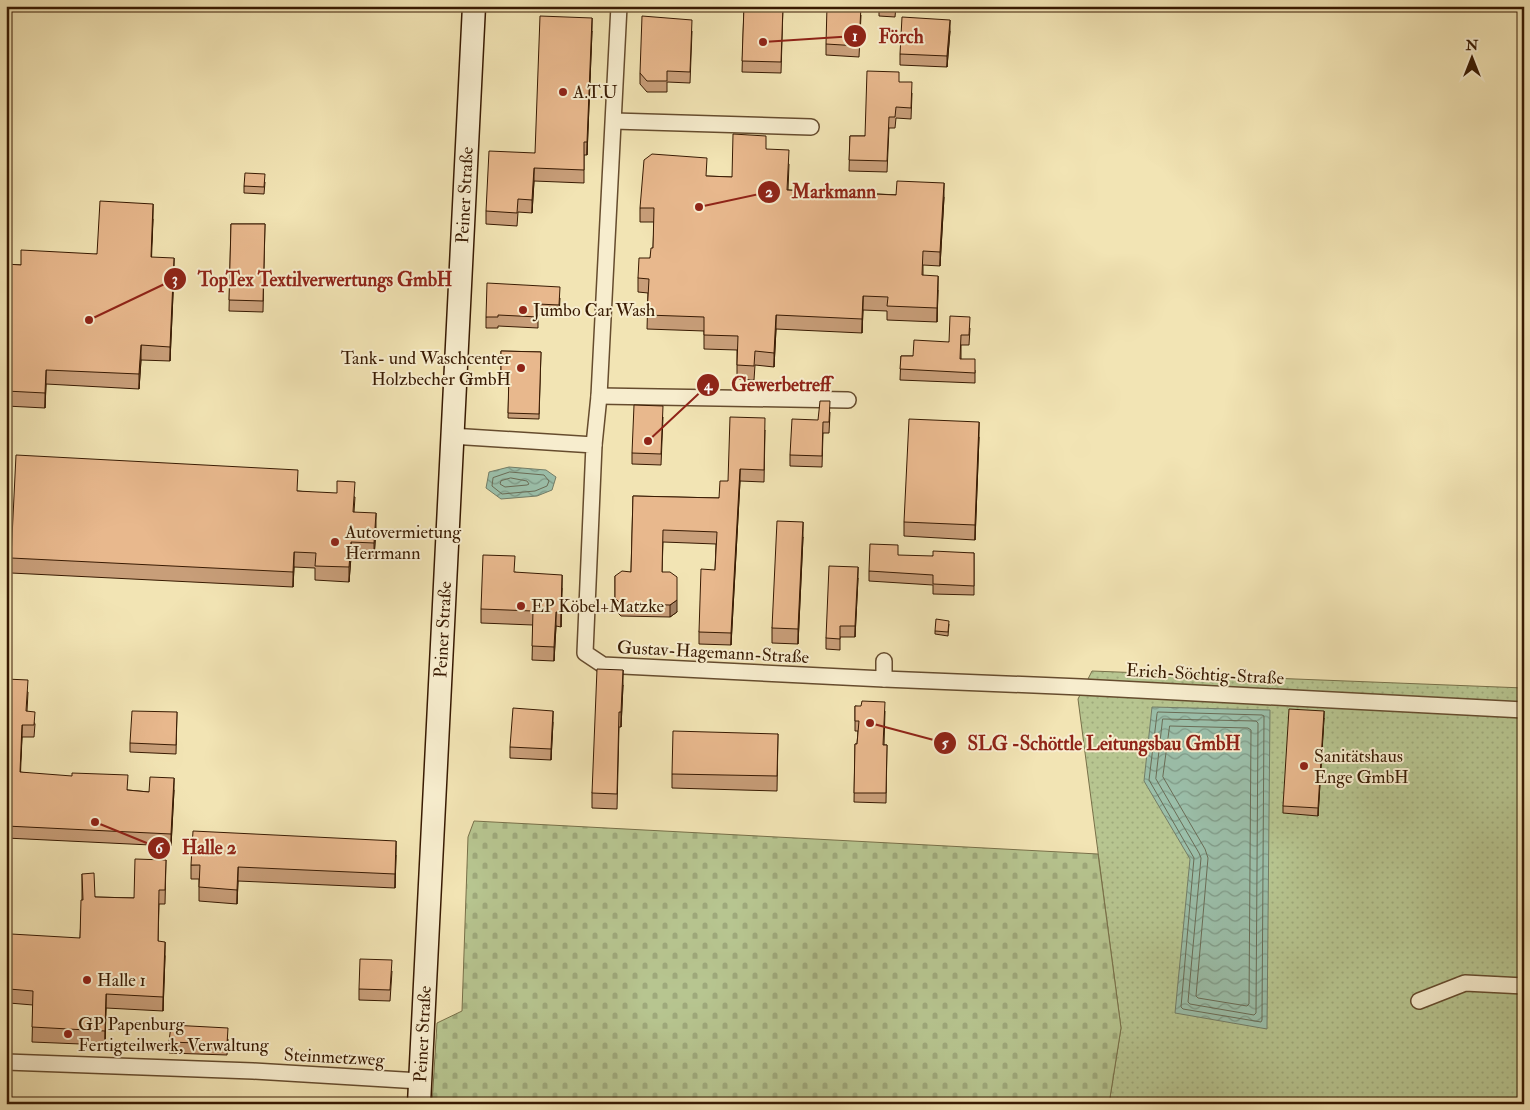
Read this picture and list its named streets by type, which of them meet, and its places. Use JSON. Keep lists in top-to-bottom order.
{
  "streets": {
    "main road": ["Peiner Straße"],
    "street": ["Gustav-Hagemann-Straße", "Erich-Söchtig-Straße", "Steinmetzweg"]
  },
  "crossings": [
    ["Peiner Straße", "Steinmetzweg"],
    ["Gustav-Hagemann-Straße", "Erich-Söchtig-Straße"]
  ],
  "places": [
    "Förch",
    "A.T.U",
    "Markmann",
    "Jumbo Car Wash",
    "TopTex Textilverwertungs GmbH",
    "Tank- und Waschcenter Holzbecher GmbH",
    "Gewerbetreff",
    "Autovermietung Herrmann",
    "EP Köbel+Matzke",
    "SLG -Schöttle Leitungsbau GmbH",
    "Sanitätshaus Enge GmbH",
    "Halle 2",
    "Halle 1",
    "GP Papenburg Fertigteilwerk, Verwaltung"
  ],
  "north": "top"
}
